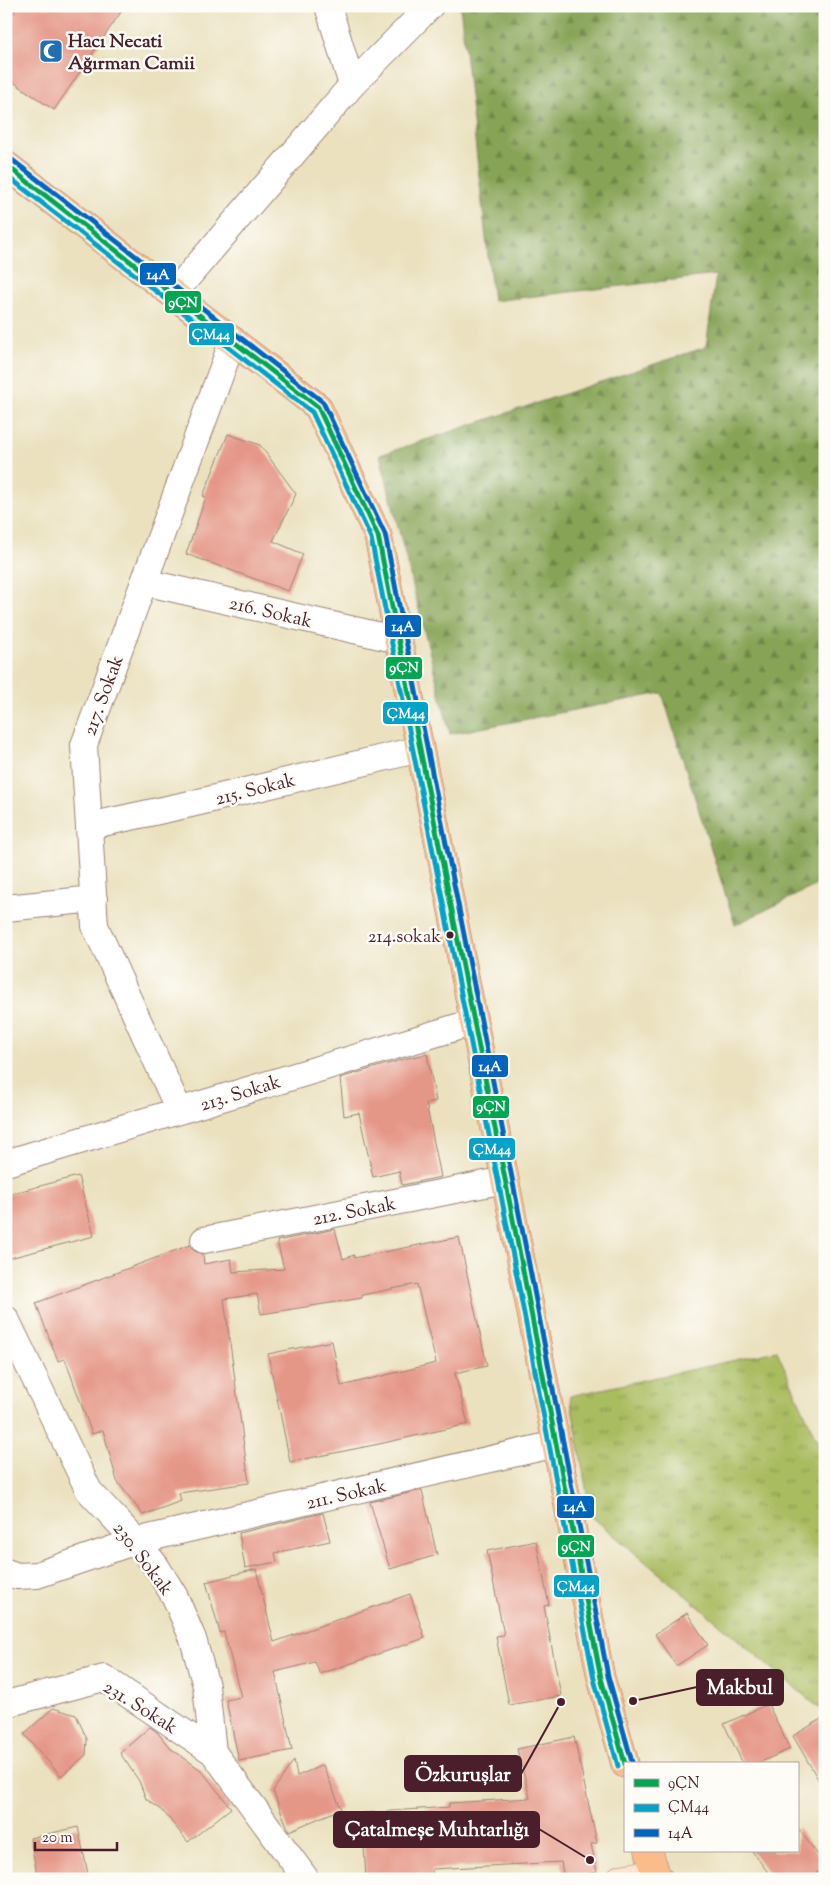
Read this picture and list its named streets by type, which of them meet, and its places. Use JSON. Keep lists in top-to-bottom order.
{
  "streets": {
    "street": [
      "216. Sokak",
      "217. Sokak",
      "215. Sokak",
      "213. Sokak",
      "212. Sokak",
      "211. Sokak",
      "230. Sokak",
      "231. Sokak"
    ]
  },
  "crossings": [
    ["216. Sokak", "217. Sokak"],
    ["217. Sokak", "215. Sokak"],
    ["217. Sokak", "213. Sokak"],
    ["211. Sokak", "230. Sokak"],
    ["230. Sokak", "231. Sokak"]
  ],
  "places": {
    "mosque": ["Hacı Necati Ağırman Camii"],
    "other": [
      "214.sokak",
      "Makbul",
      "Özkuruşlar",
      "Çatalmeşe Muhtarlığı"
    ]
  },
  "lines": ["transit line 14A", "transit line 9ÇN", "transit line ÇM44"],
  "legend": ["9ÇN", "ÇM44", "14A"],
  "scale_bar": "20 m"
}
